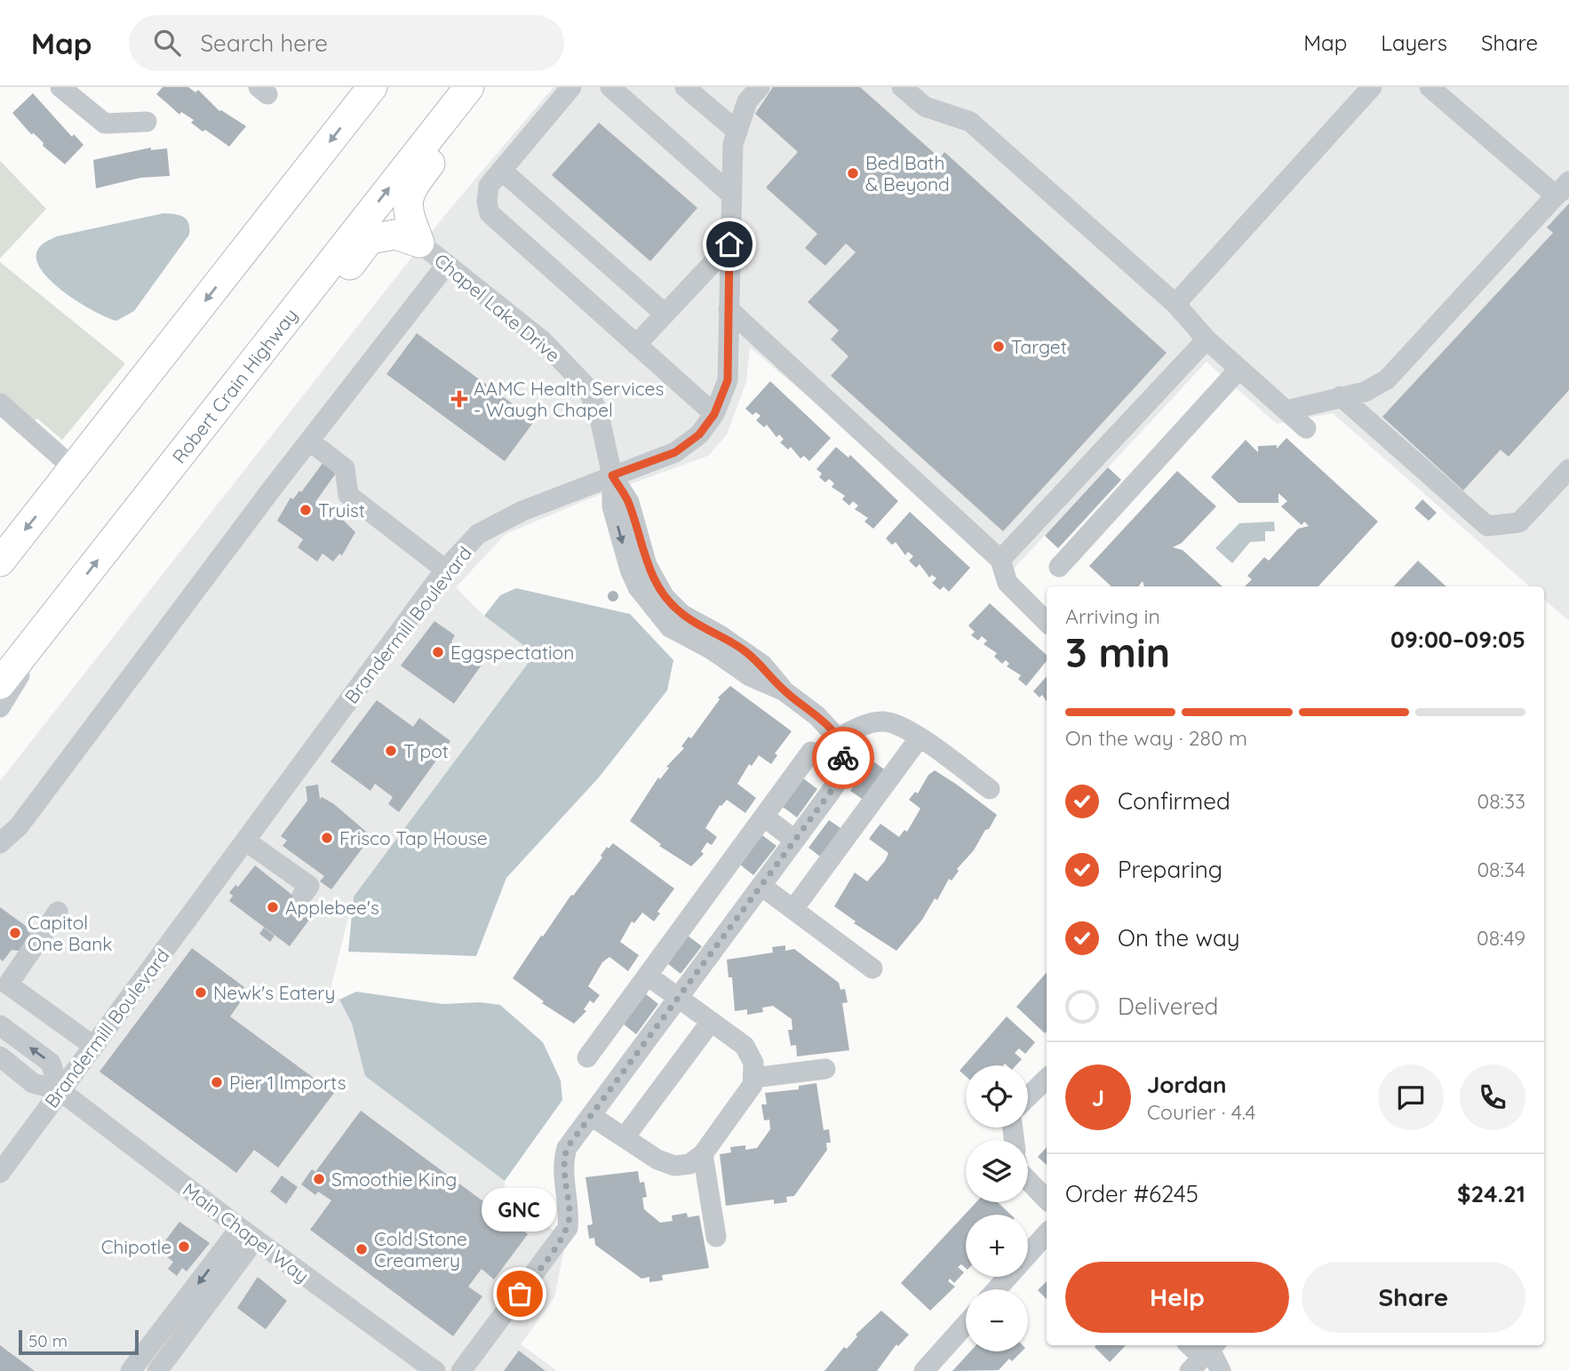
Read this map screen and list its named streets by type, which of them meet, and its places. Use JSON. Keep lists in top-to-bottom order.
{
  "streets": {
    "highway": ["Robert Crain Highway"],
    "street": ["Chapel Lake Drive", "Brandermill Boulevard", "Main Chapel Way"]
  },
  "crossings": [
    ["Chapel Lake Drive", "Brandermill Boulevard"],
    ["Brandermill Boulevard", "Main Chapel Way"]
  ],
  "places": {
    "other": [
      "Bed Bath & Beyond",
      "Target",
      "Truist",
      "Eggspectation",
      "T pot",
      "Frisco Tap House",
      "Applebee's",
      "Capitol One Bank",
      "Newk's Eatery",
      "Pier 1 Imports",
      "Smoothie King",
      "Chipotle",
      "Cold Stone Creamery",
      "GNC"
    ],
    "health": ["AAMC Health Services - Waugh Chapel"]
  },
  "scale_bar": "50 m",
  "page": {
    "header": "Map",
    "search": "Search here",
    "nav": ["Map", "Layers", "Share"],
    "heading": ["3 min", "Arriving in", "09:00–09:05"],
    "panel": [
      "Jordan",
      "Courier · 4.4",
      "Order #6245",
      "$24.21"
    ],
    "bar": "On the way · 280 m",
    "list": [
      ["Confirmed", "08:33"],
      ["Preparing", "08:34"],
      ["On the way", "08:49"],
      "Delivered"
    ],
    "round": "J",
    "map_buttons": ["+", "−"],
    "bubble": "GNC",
    "buttons": ["Help", "Share"],
    "scale": "50 m"
  }
}
